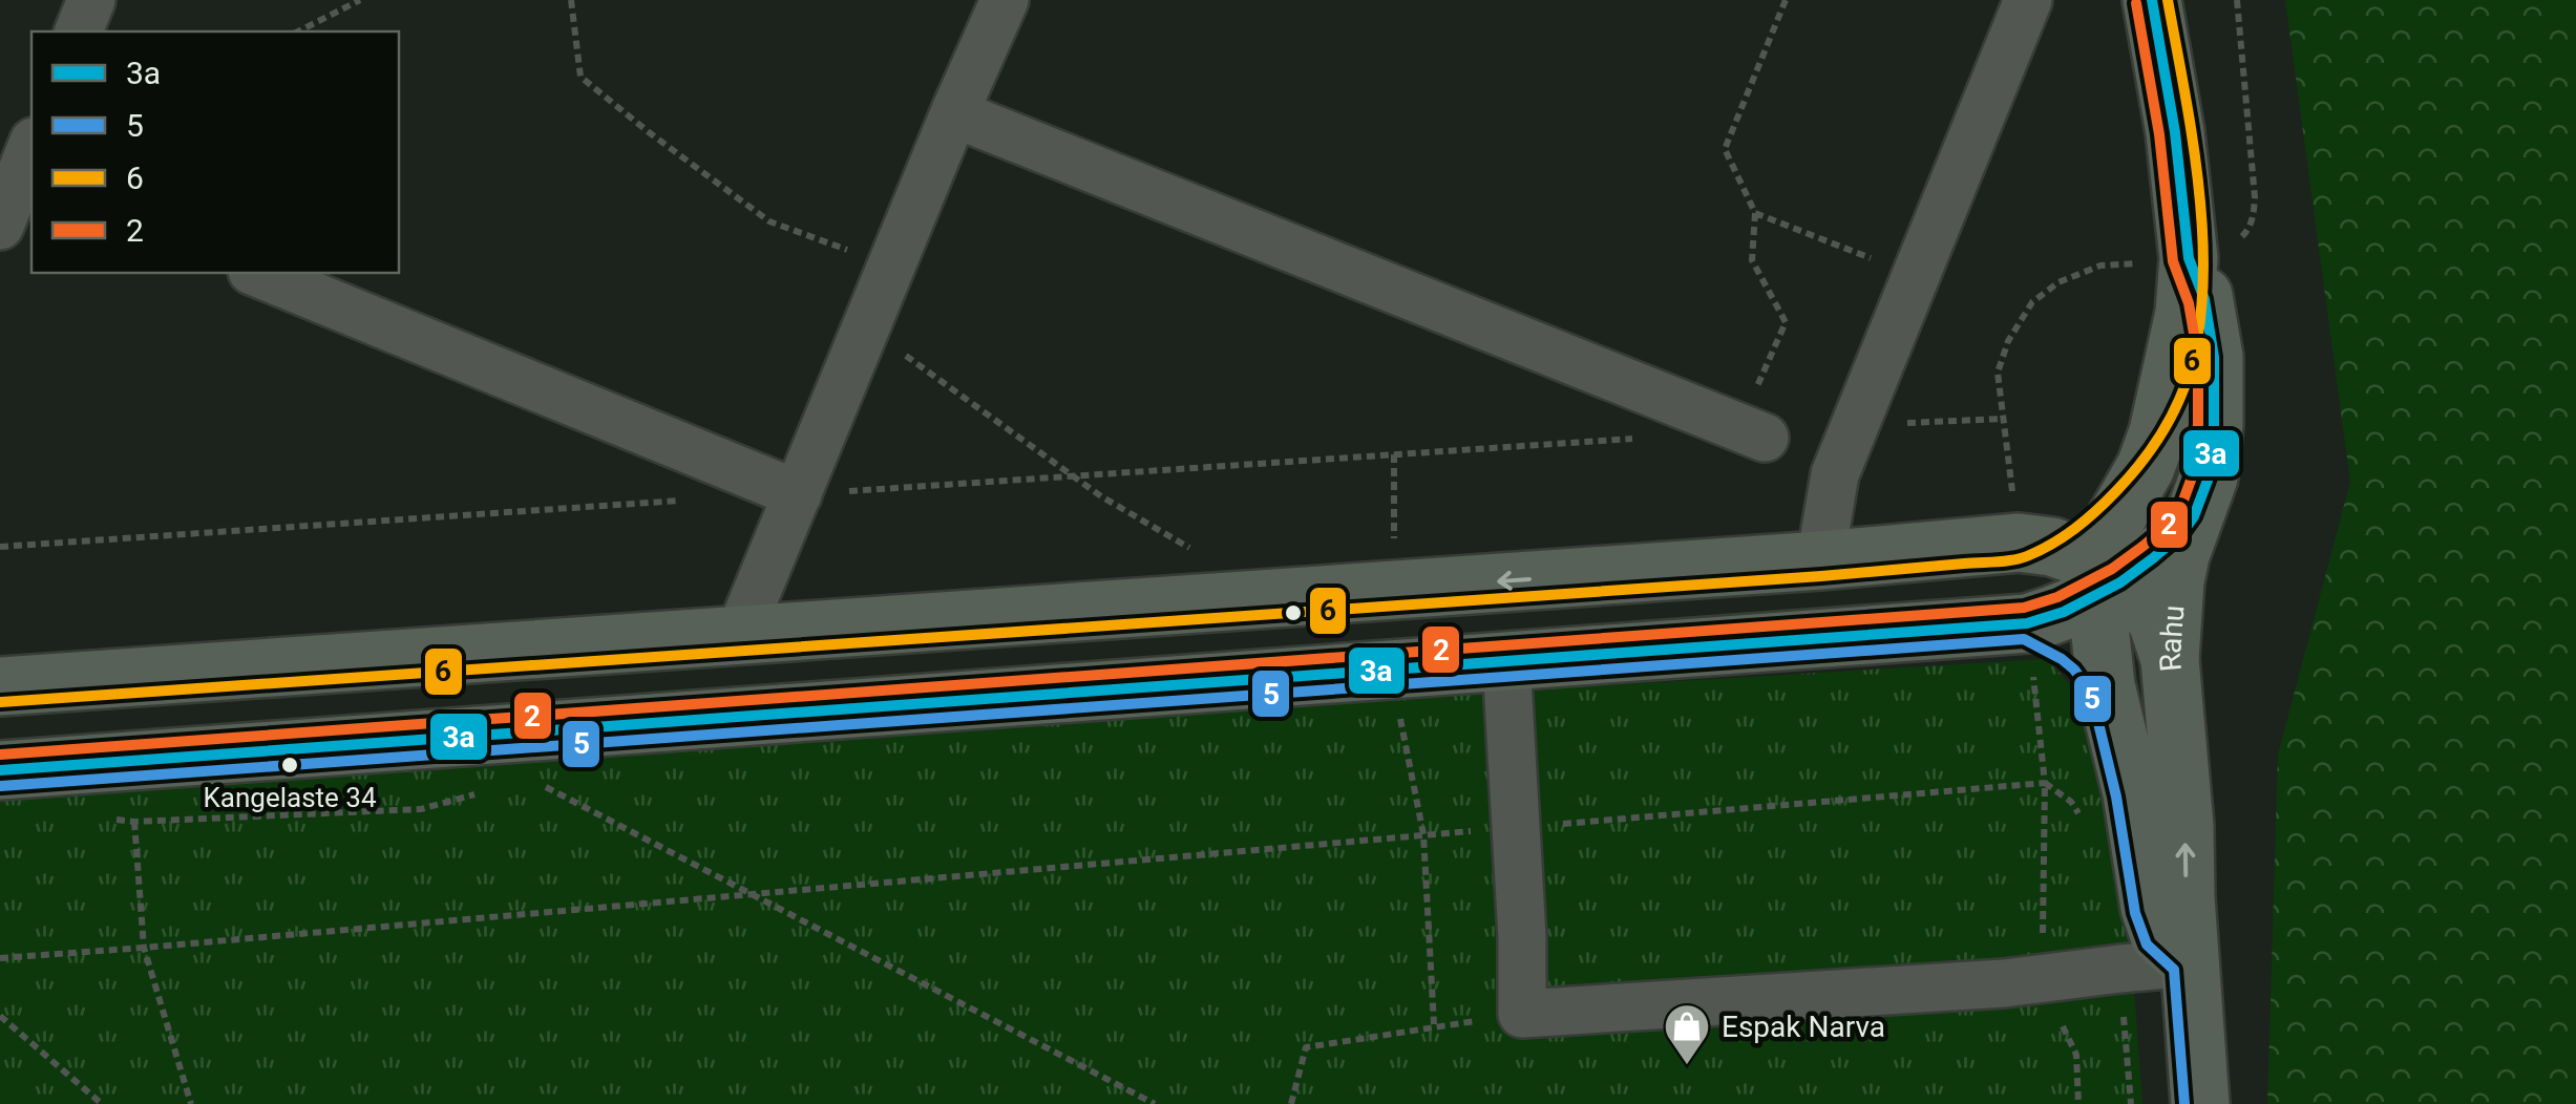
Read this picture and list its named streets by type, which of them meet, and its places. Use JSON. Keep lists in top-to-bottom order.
{
  "streets": {
    "main road": ["Rahu"]
  },
  "places": {
    "other": ["Kangelaste 34"],
    "shop": ["Espak Narva"]
  },
  "lines": [
    "transit line 3a",
    "transit line 6",
    "transit line 2",
    "transit line 5"
  ],
  "legend": [
    "3a",
    "5",
    "6",
    "2"
  ]
}
